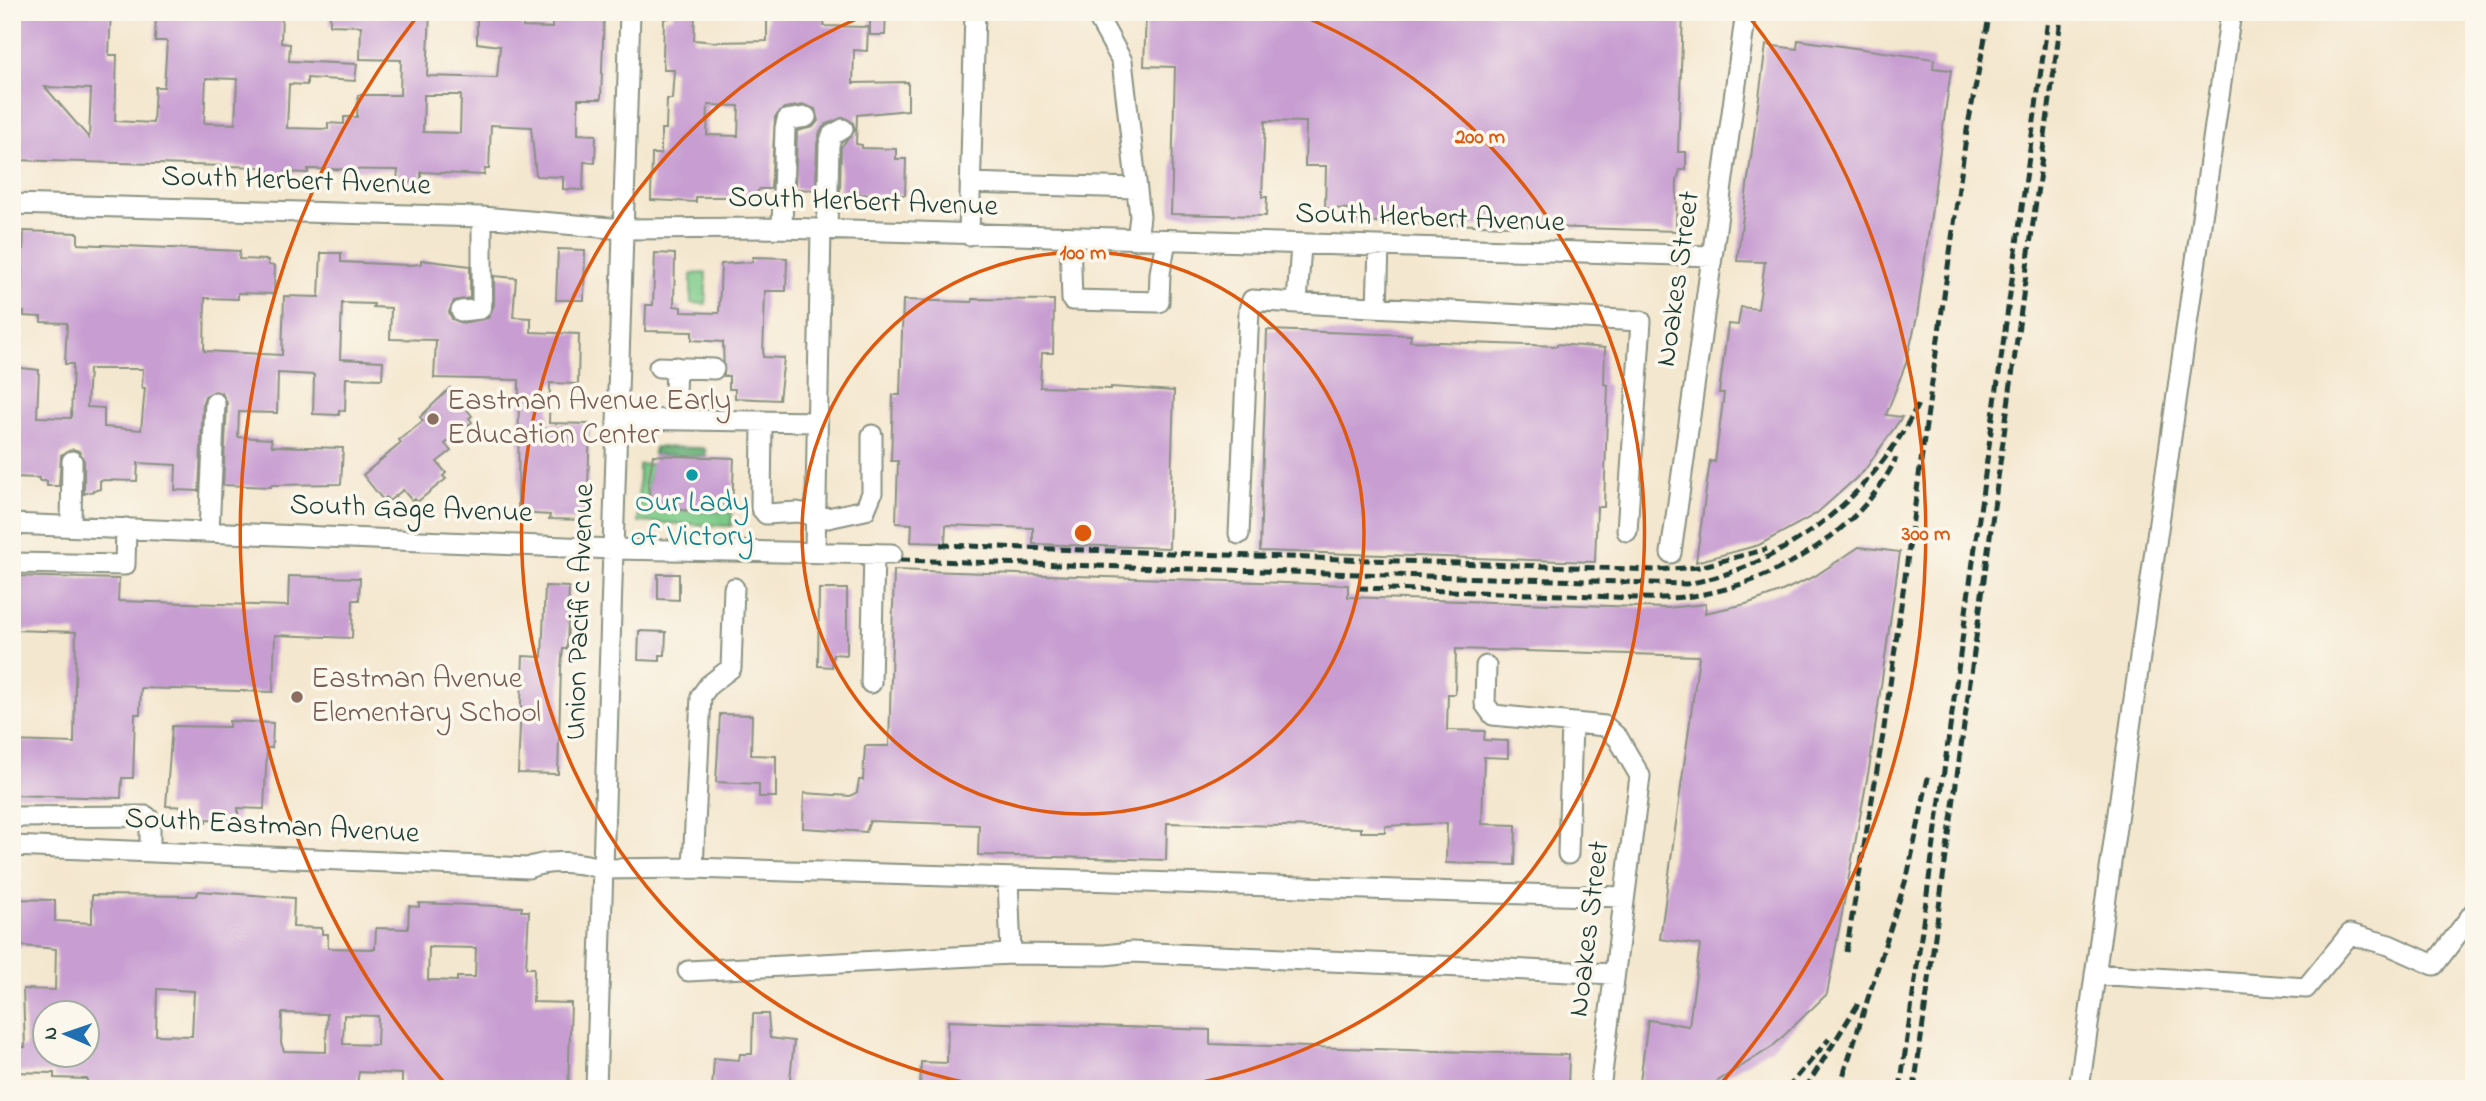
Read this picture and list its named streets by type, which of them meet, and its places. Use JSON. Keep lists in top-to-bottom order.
{
  "streets": {
    "street": [
      "South Herbert Avenue",
      "Noakes Street",
      "South Gage Avenue",
      "Union Pacific Avenue",
      "South Eastman Avenue"
    ]
  },
  "crossings": [
    ["South Herbert Avenue", "Noakes Street"],
    ["South Herbert Avenue", "Union Pacific Avenue"],
    ["Noakes Street", "South Eastman Avenue"],
    ["South Gage Avenue", "Union Pacific Avenue"],
    ["Union Pacific Avenue", "South Eastman Avenue"]
  ],
  "places": ["Eastman Avenue Early Education Center", "Our Lady of Victory", "Eastman Avenue Elementary School"],
  "north": "left",
  "rings": ["200 m", "100 m", "300 m"]
}
